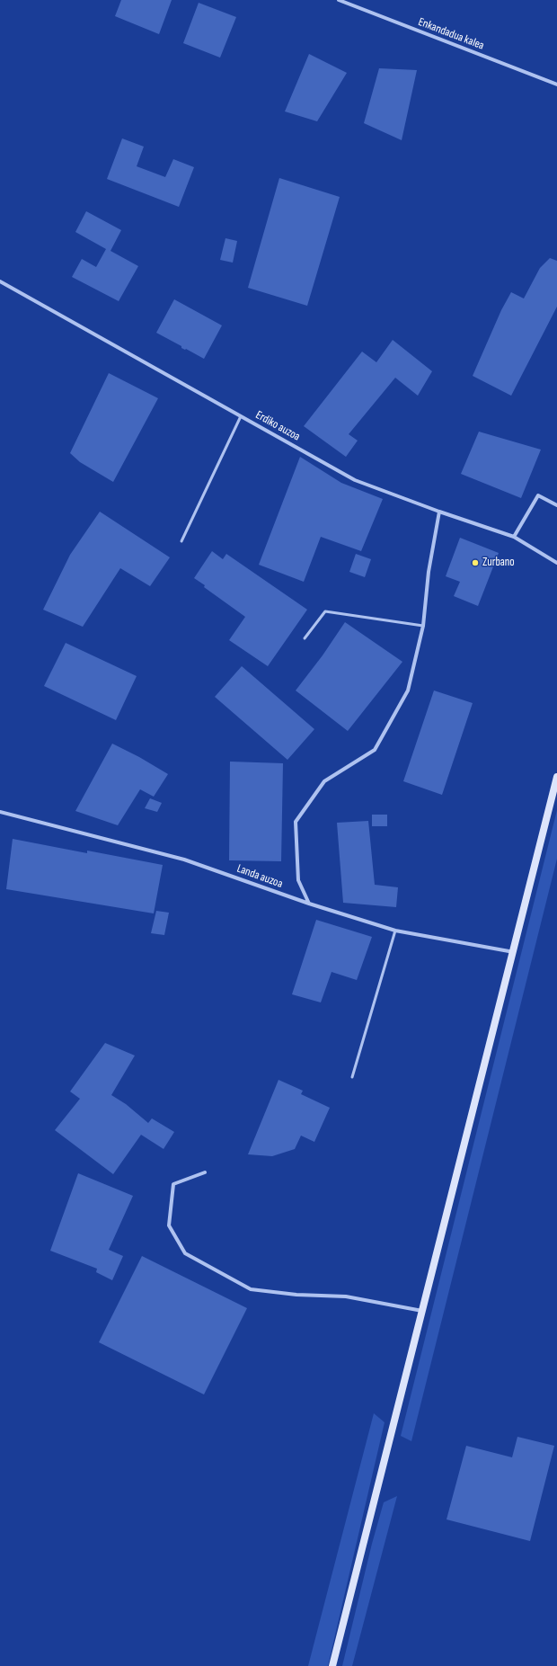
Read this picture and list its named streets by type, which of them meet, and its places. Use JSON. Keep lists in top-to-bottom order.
{
  "streets": {
    "street": ["Enkandadua kalea", "Erdiko auzoa", "Landa auzoa"]
  },
  "places": ["Zurbano"]
}
